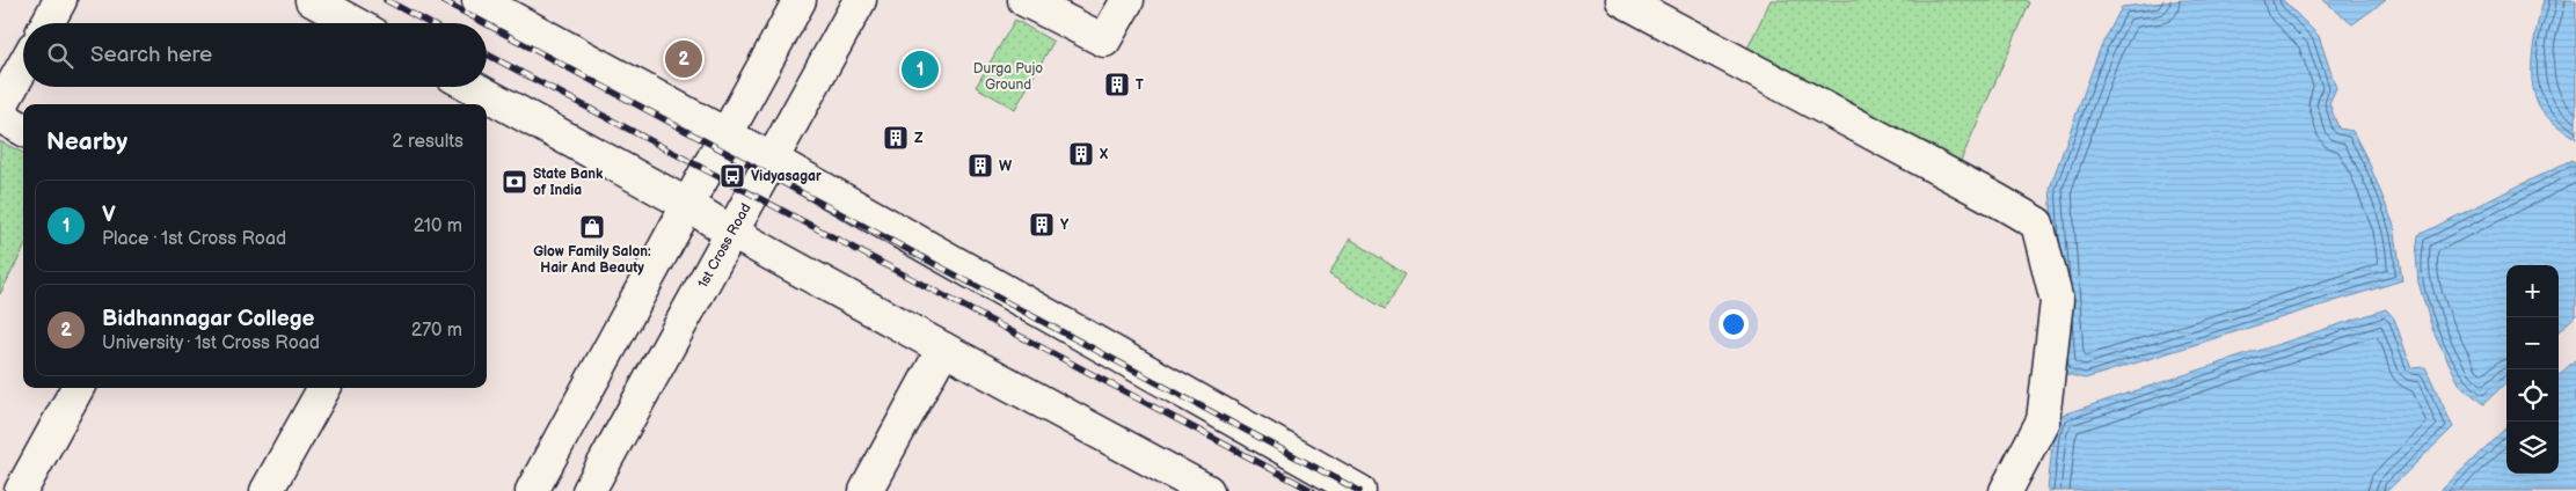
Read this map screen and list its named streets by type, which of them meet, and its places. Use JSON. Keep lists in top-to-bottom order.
{
  "streets": {
    "street": ["1st Cross Road"]
  },
  "parks": ["Durga Pujo Ground"],
  "places": {
    "building": [
      "T",
      "Z",
      "X",
      "W",
      "Y"
    ],
    "bus stop": ["Vidyasagar"],
    "bank": ["State Bank of India"],
    "shop": ["Glow Family Salon: Hair And Beauty"]
  },
  "page": {
    "search": "Search here",
    "pins": ["2", "1"],
    "heading": ["Nearby", "2 results"],
    "list": [
      {
        "mark": "1",
        "name": "V",
        "note": "Place · 1st Cross Road",
        "value": "210 m"
      },
      {
        "mark": "2",
        "name": "Bidhannagar College",
        "note": "University · 1st Cross Road",
        "value": "270 m"
      }
    ],
    "map_buttons": ["+", "−"]
  }
}
